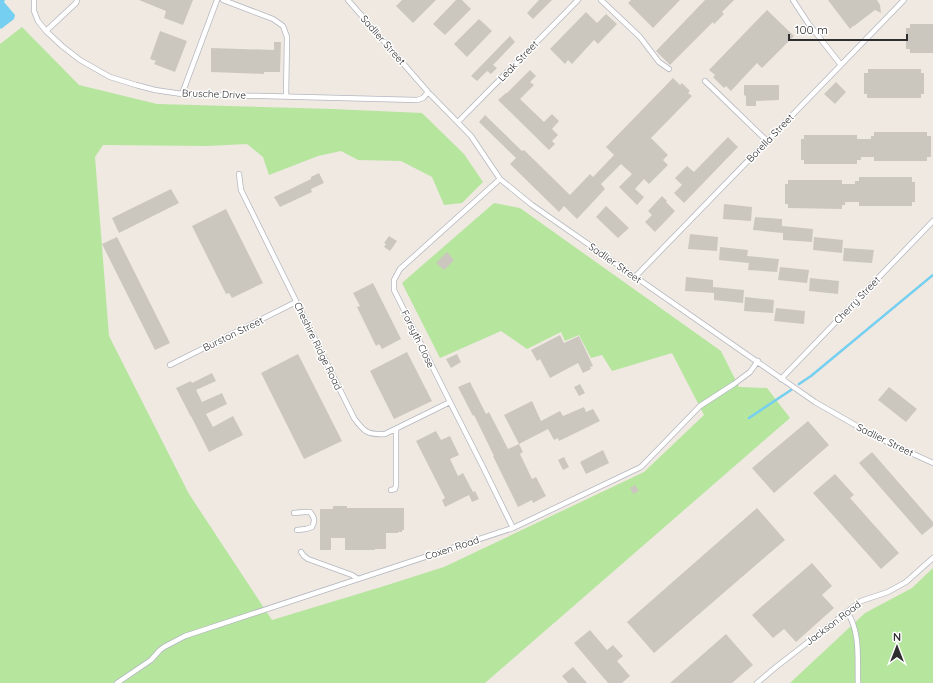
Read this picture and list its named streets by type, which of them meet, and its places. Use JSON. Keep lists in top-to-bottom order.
{
  "streets": {
    "lane": [
      "Sadlier Street",
      "Leak Street",
      "Brusche Drive",
      "Borella Street",
      "Cherry Street",
      "Burston Street",
      "Forsyth Close",
      "Cheshire Ridge Road",
      "Coxen Road",
      "Jackson Road"
    ]
  },
  "crossings": [
    ["Sadlier Street", "Leak Street"],
    ["Sadlier Street", "Brusche Drive"],
    ["Sadlier Street", "Borella Street"],
    ["Sadlier Street", "Cherry Street"],
    ["Sadlier Street", "Forsyth Close"],
    ["Sadlier Street", "Coxen Road"],
    ["Burston Street", "Cheshire Ridge Road"],
    ["Forsyth Close", "Cheshire Ridge Road"],
    ["Forsyth Close", "Coxen Road"]
  ],
  "scale_bar": "100 m",
  "north": "top"
}
